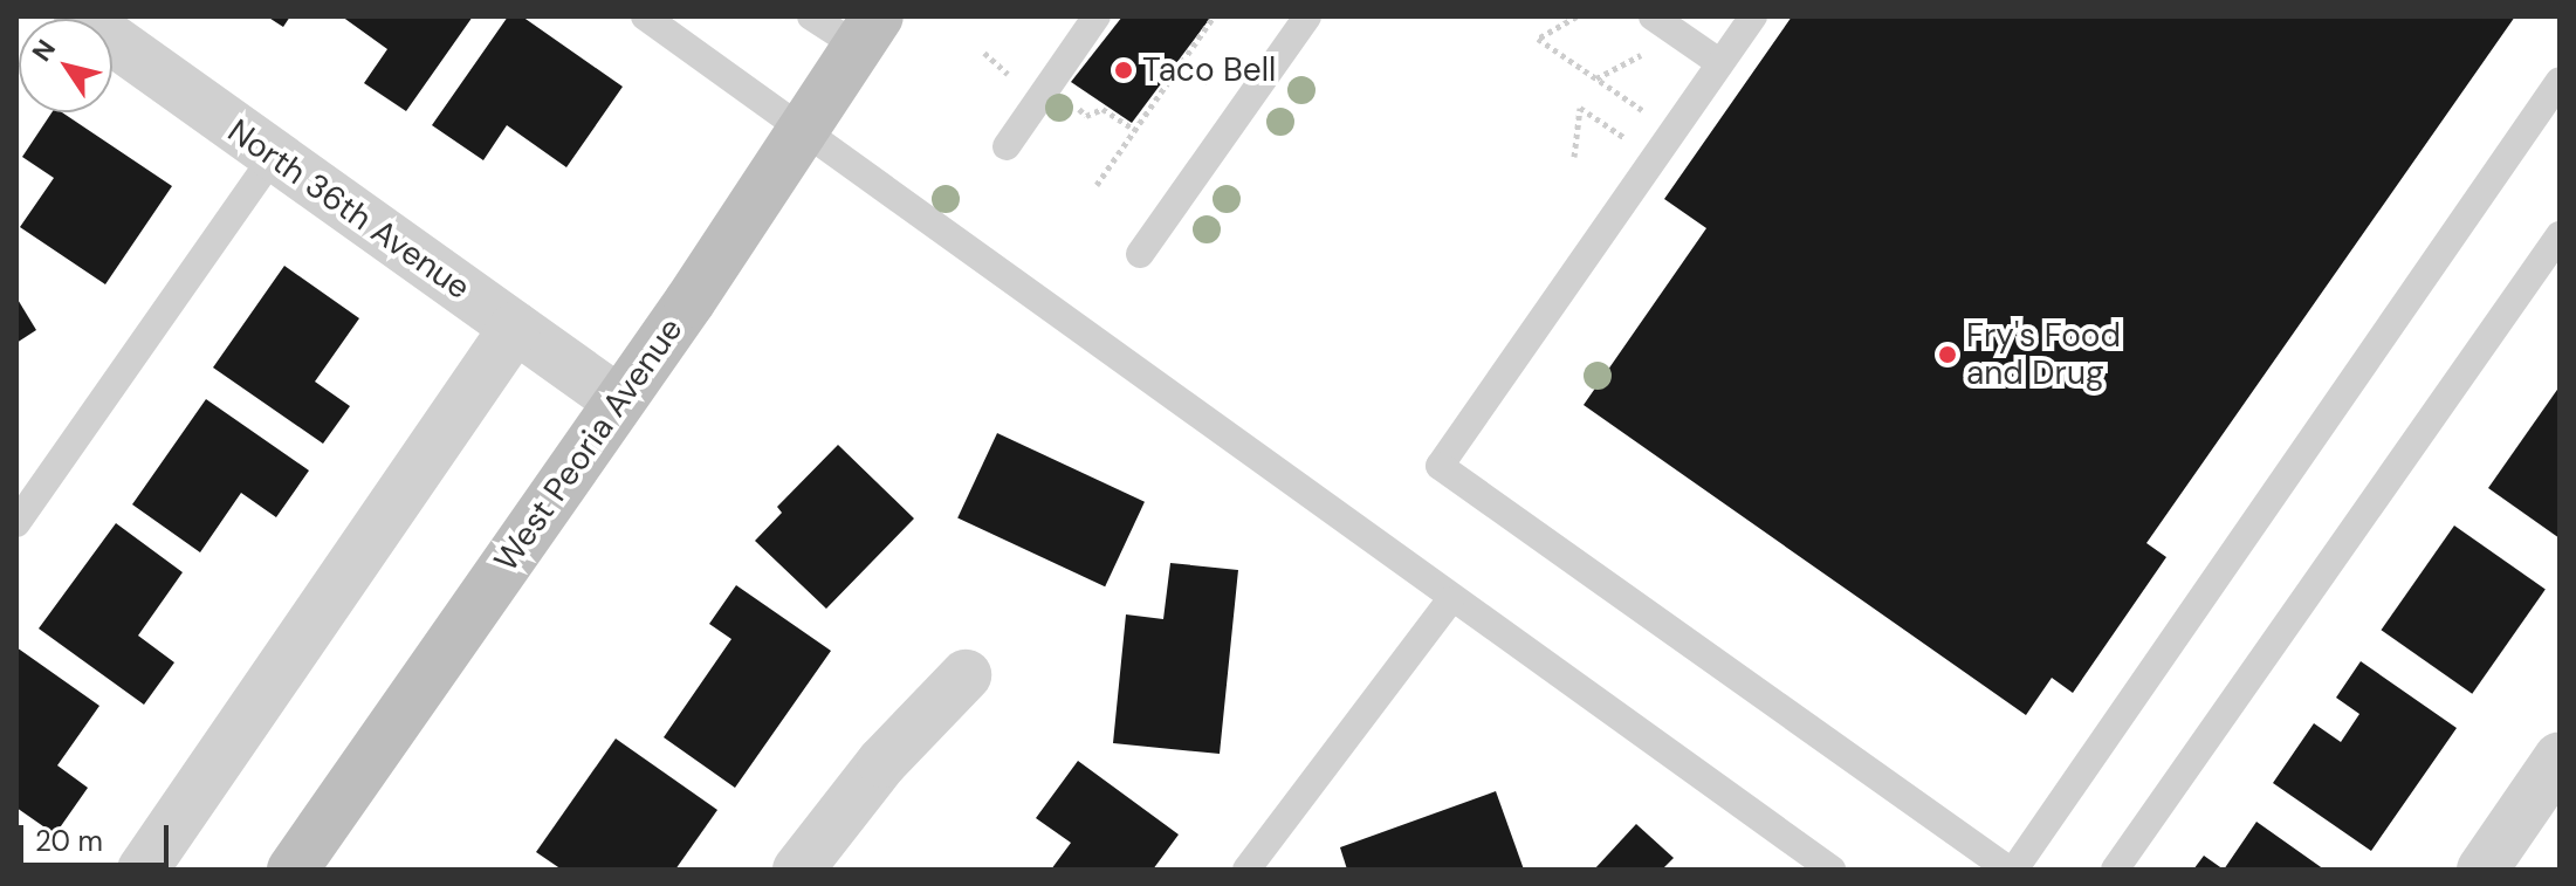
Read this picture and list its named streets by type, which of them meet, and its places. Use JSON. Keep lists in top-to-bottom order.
{
  "streets": {
    "main road": ["West Peoria Avenue"],
    "street": ["North 36th Avenue"]
  },
  "crossings": [
    ["North 36th Avenue", "West Peoria Avenue"]
  ],
  "places": ["Taco Bell", "Fry's Food and Drug"],
  "scale_bar": "20 m",
  "north": "top left"
}
